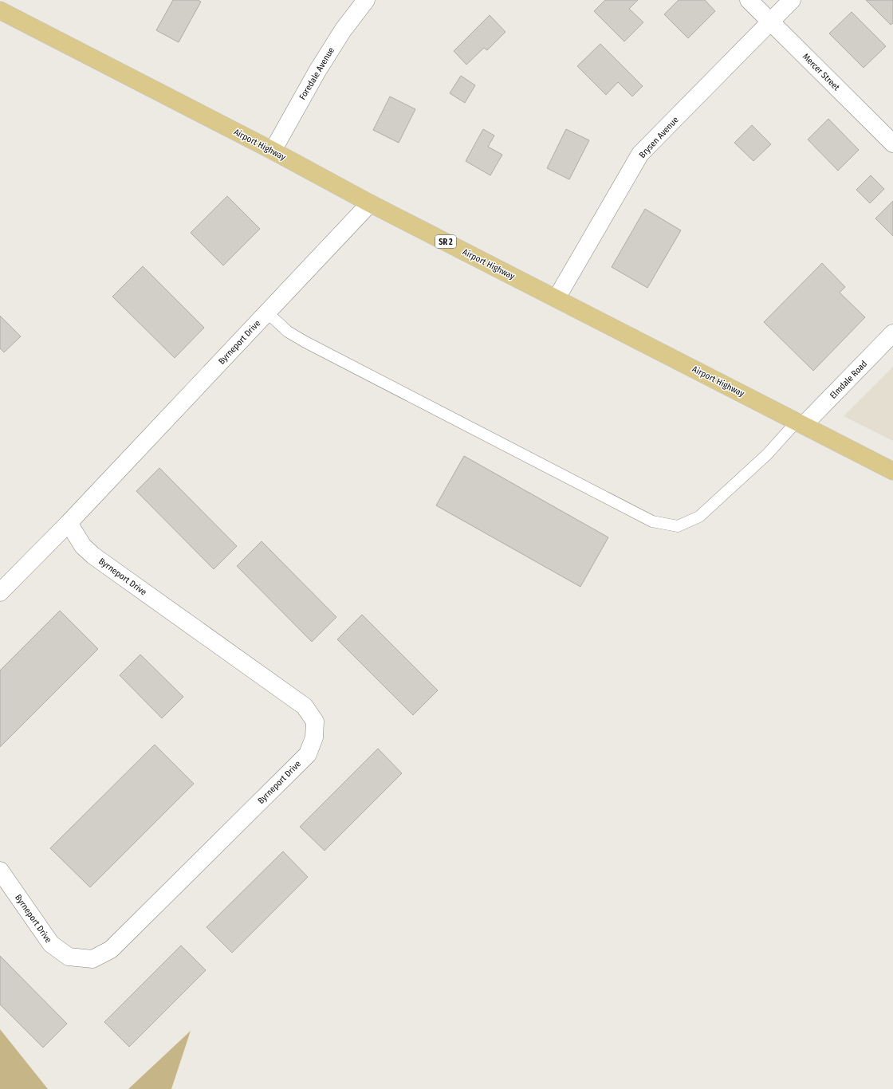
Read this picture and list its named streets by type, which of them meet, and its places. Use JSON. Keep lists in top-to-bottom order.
{
  "streets": {
    "main road": ["Airport Highway", "SR 2"],
    "street": [
      "Mercer Street",
      "Foredale Avenue",
      "Brysen Avenue",
      "Byrneport Drive",
      "Elmdale Road"
    ]
  },
  "crossings": [
    ["Mercer Street", "Brysen Avenue"],
    ["Foredale Avenue", "Airport Highway"],
    ["Brysen Avenue", "Airport Highway"],
    ["Airport Highway", "Byrneport Drive"],
    ["Airport Highway", "Elmdale Road"]
  ]
}
